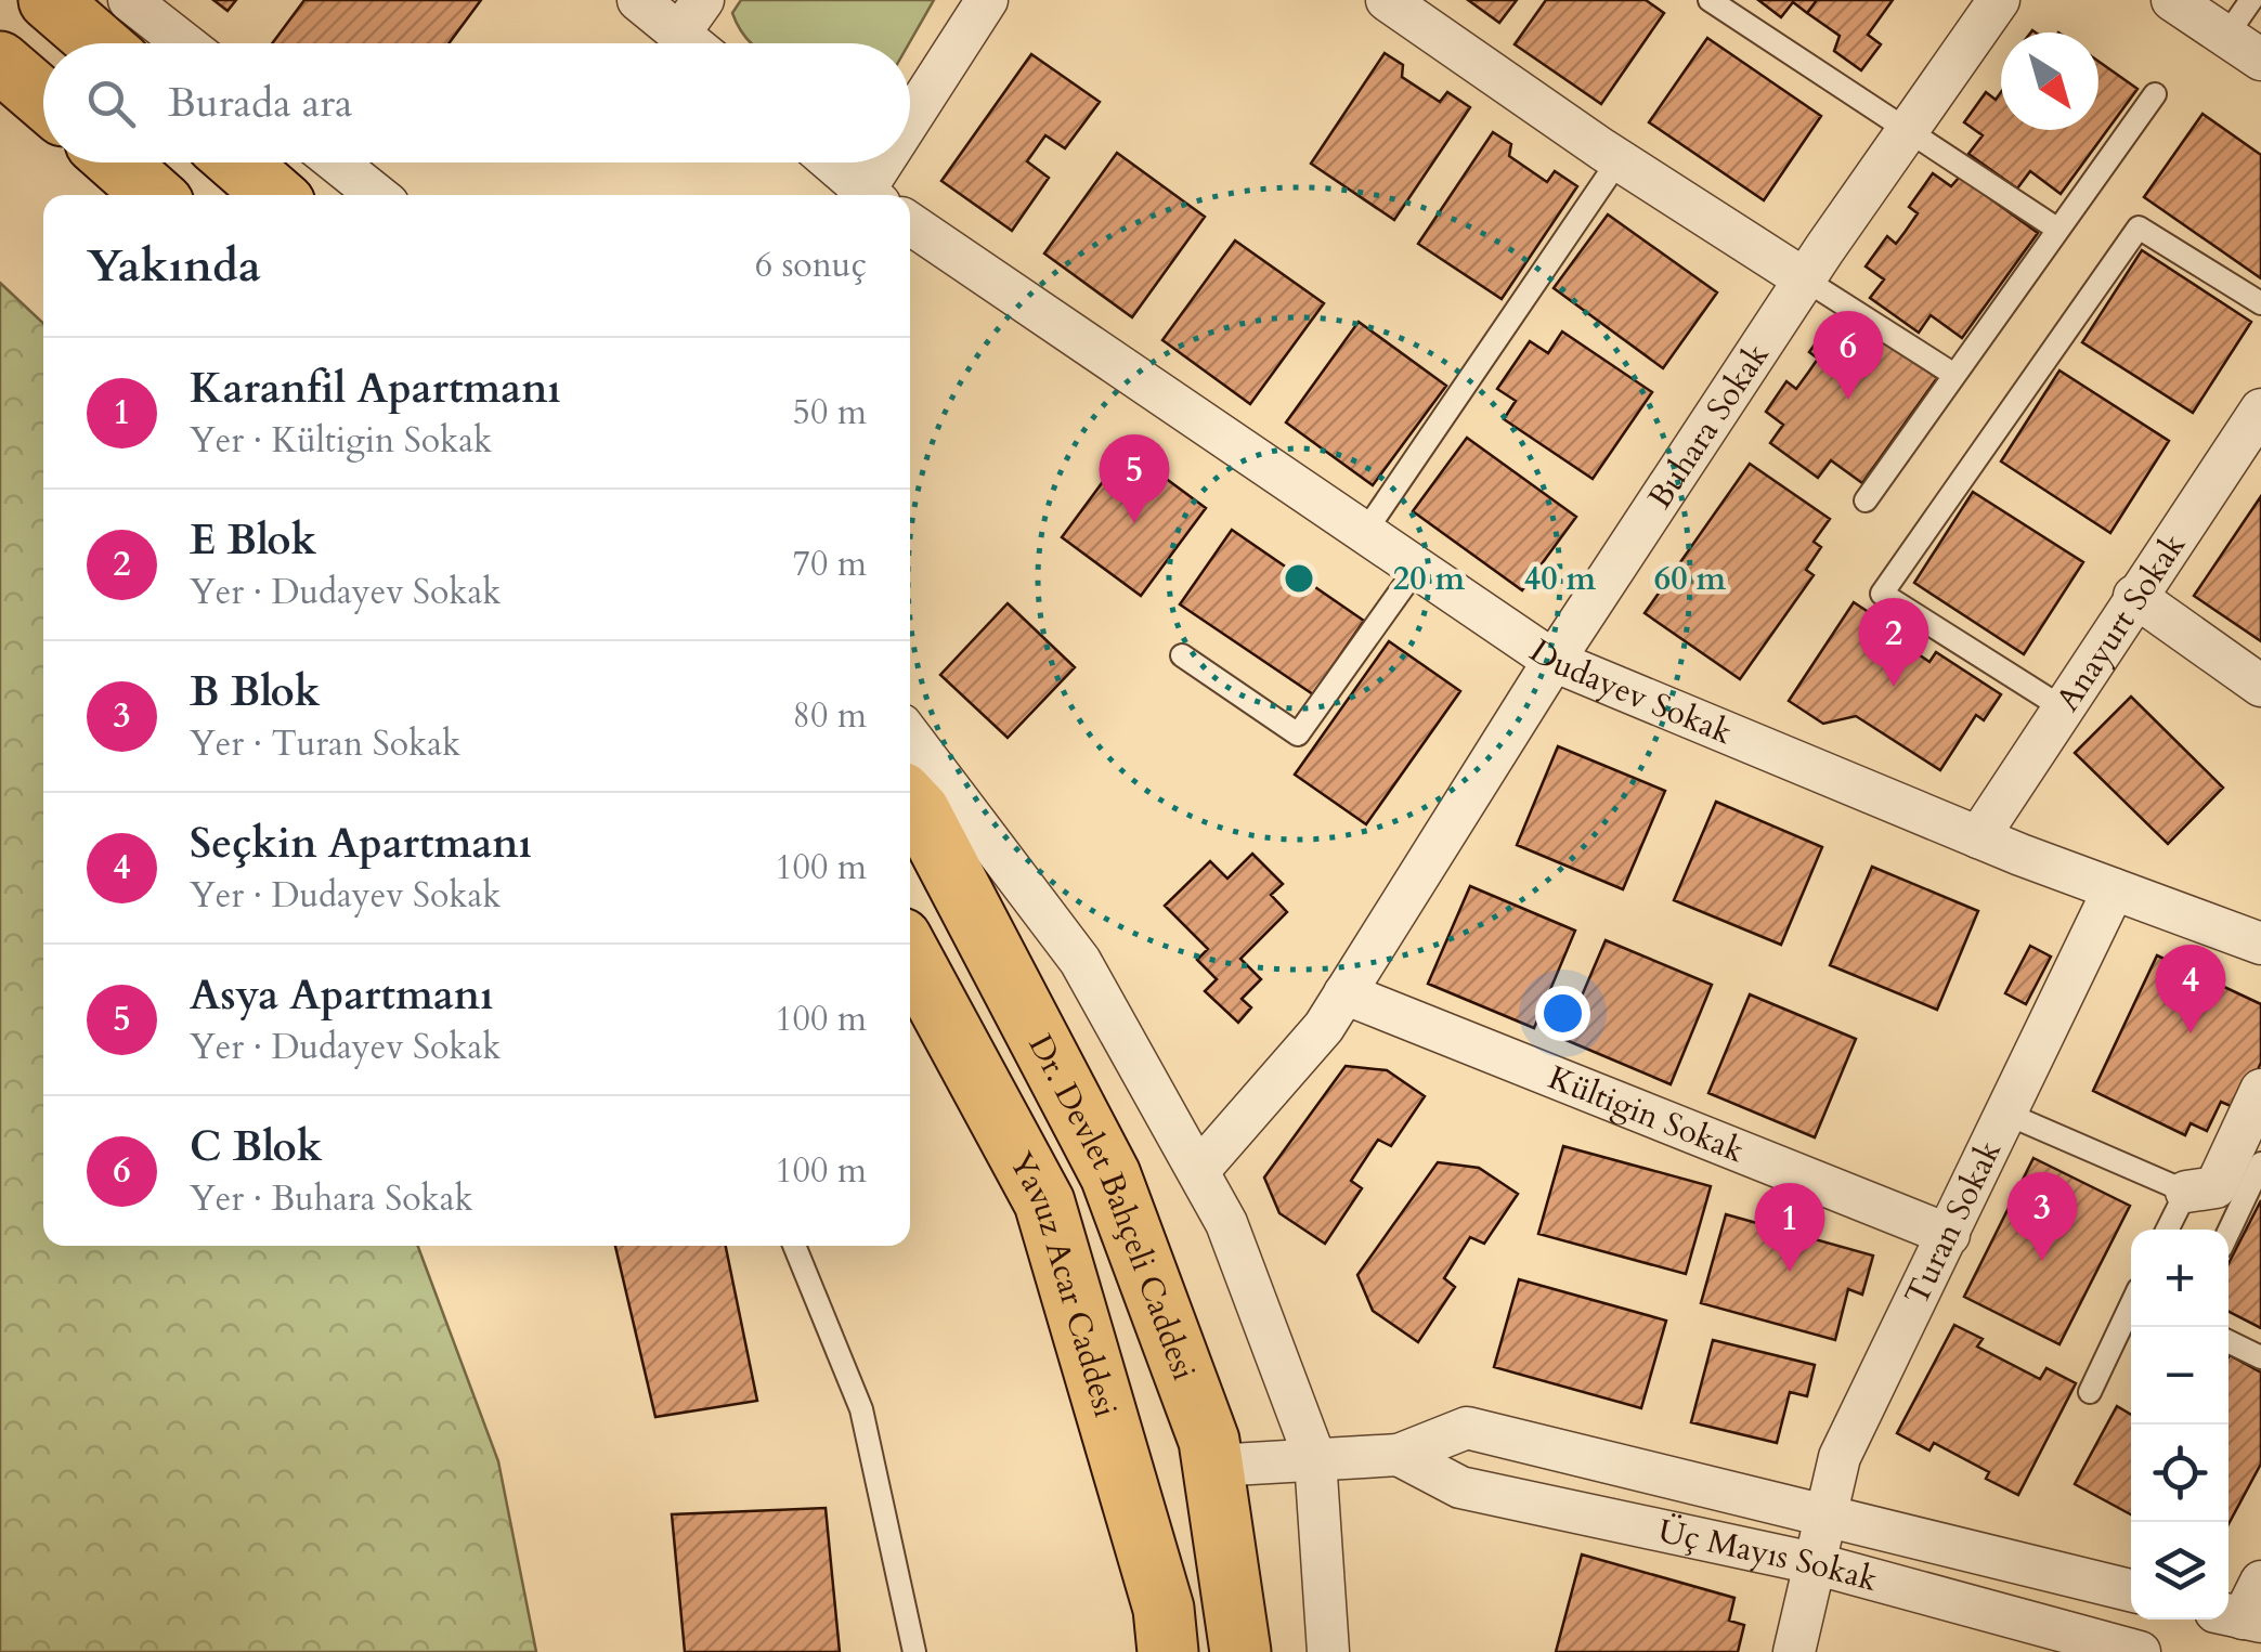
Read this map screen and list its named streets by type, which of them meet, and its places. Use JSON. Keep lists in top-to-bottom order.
{
  "streets": {
    "main road": ["Dr. Devlet Bahçeli Caddesi", "Yavuz Acar Caddesi"],
    "street": [
      "Buhara Sokak",
      "Anayurt Sokak",
      "Dudayev Sokak",
      "Kültigin Sokak",
      "Turan Sokak",
      "Üç Mayıs Sokak"
    ]
  },
  "crossings": [
    ["Buhara Sokak", "Dudayev Sokak"],
    ["Buhara Sokak", "Kültigin Sokak"],
    ["Anayurt Sokak", "Dudayev Sokak"],
    ["Dudayev Sokak", "Turan Sokak"],
    ["Kültigin Sokak", "Turan Sokak"],
    ["Dr. Devlet Bahçeli Caddesi", "Üç Mayıs Sokak"],
    ["Turan Sokak", "Üç Mayıs Sokak"]
  ],
  "north": "bottom right",
  "page": {
    "search": "Burada ara",
    "heading": ["Yakında", "6 sonuç"],
    "pins": [
      "6",
      "5",
      "2",
      "4",
      "3",
      "1"
    ],
    "list": [
      {
        "mark": "1",
        "name": "Karanfil Apartmanı",
        "note": "Yer · Kültigin Sokak",
        "value": "50 m"
      },
      {
        "mark": "2",
        "name": "E Blok",
        "note": "Yer · Dudayev Sokak",
        "value": "70 m"
      },
      {
        "mark": "3",
        "name": "B Blok",
        "note": "Yer · Turan Sokak",
        "value": "80 m"
      },
      {
        "mark": "4",
        "name": "Seçkin Apartmanı",
        "note": "Yer · Dudayev Sokak",
        "value": "100 m"
      },
      {
        "mark": "5",
        "name": "Asya Apartmanı",
        "note": "Yer · Dudayev Sokak",
        "value": "100 m"
      },
      {
        "mark": "6",
        "name": "C Blok",
        "note": "Yer · Buhara Sokak",
        "value": "100 m"
      }
    ],
    "map_buttons": ["+", "−"]
  },
  "rings": ["20 m", "40 m", "60 m"]
}
